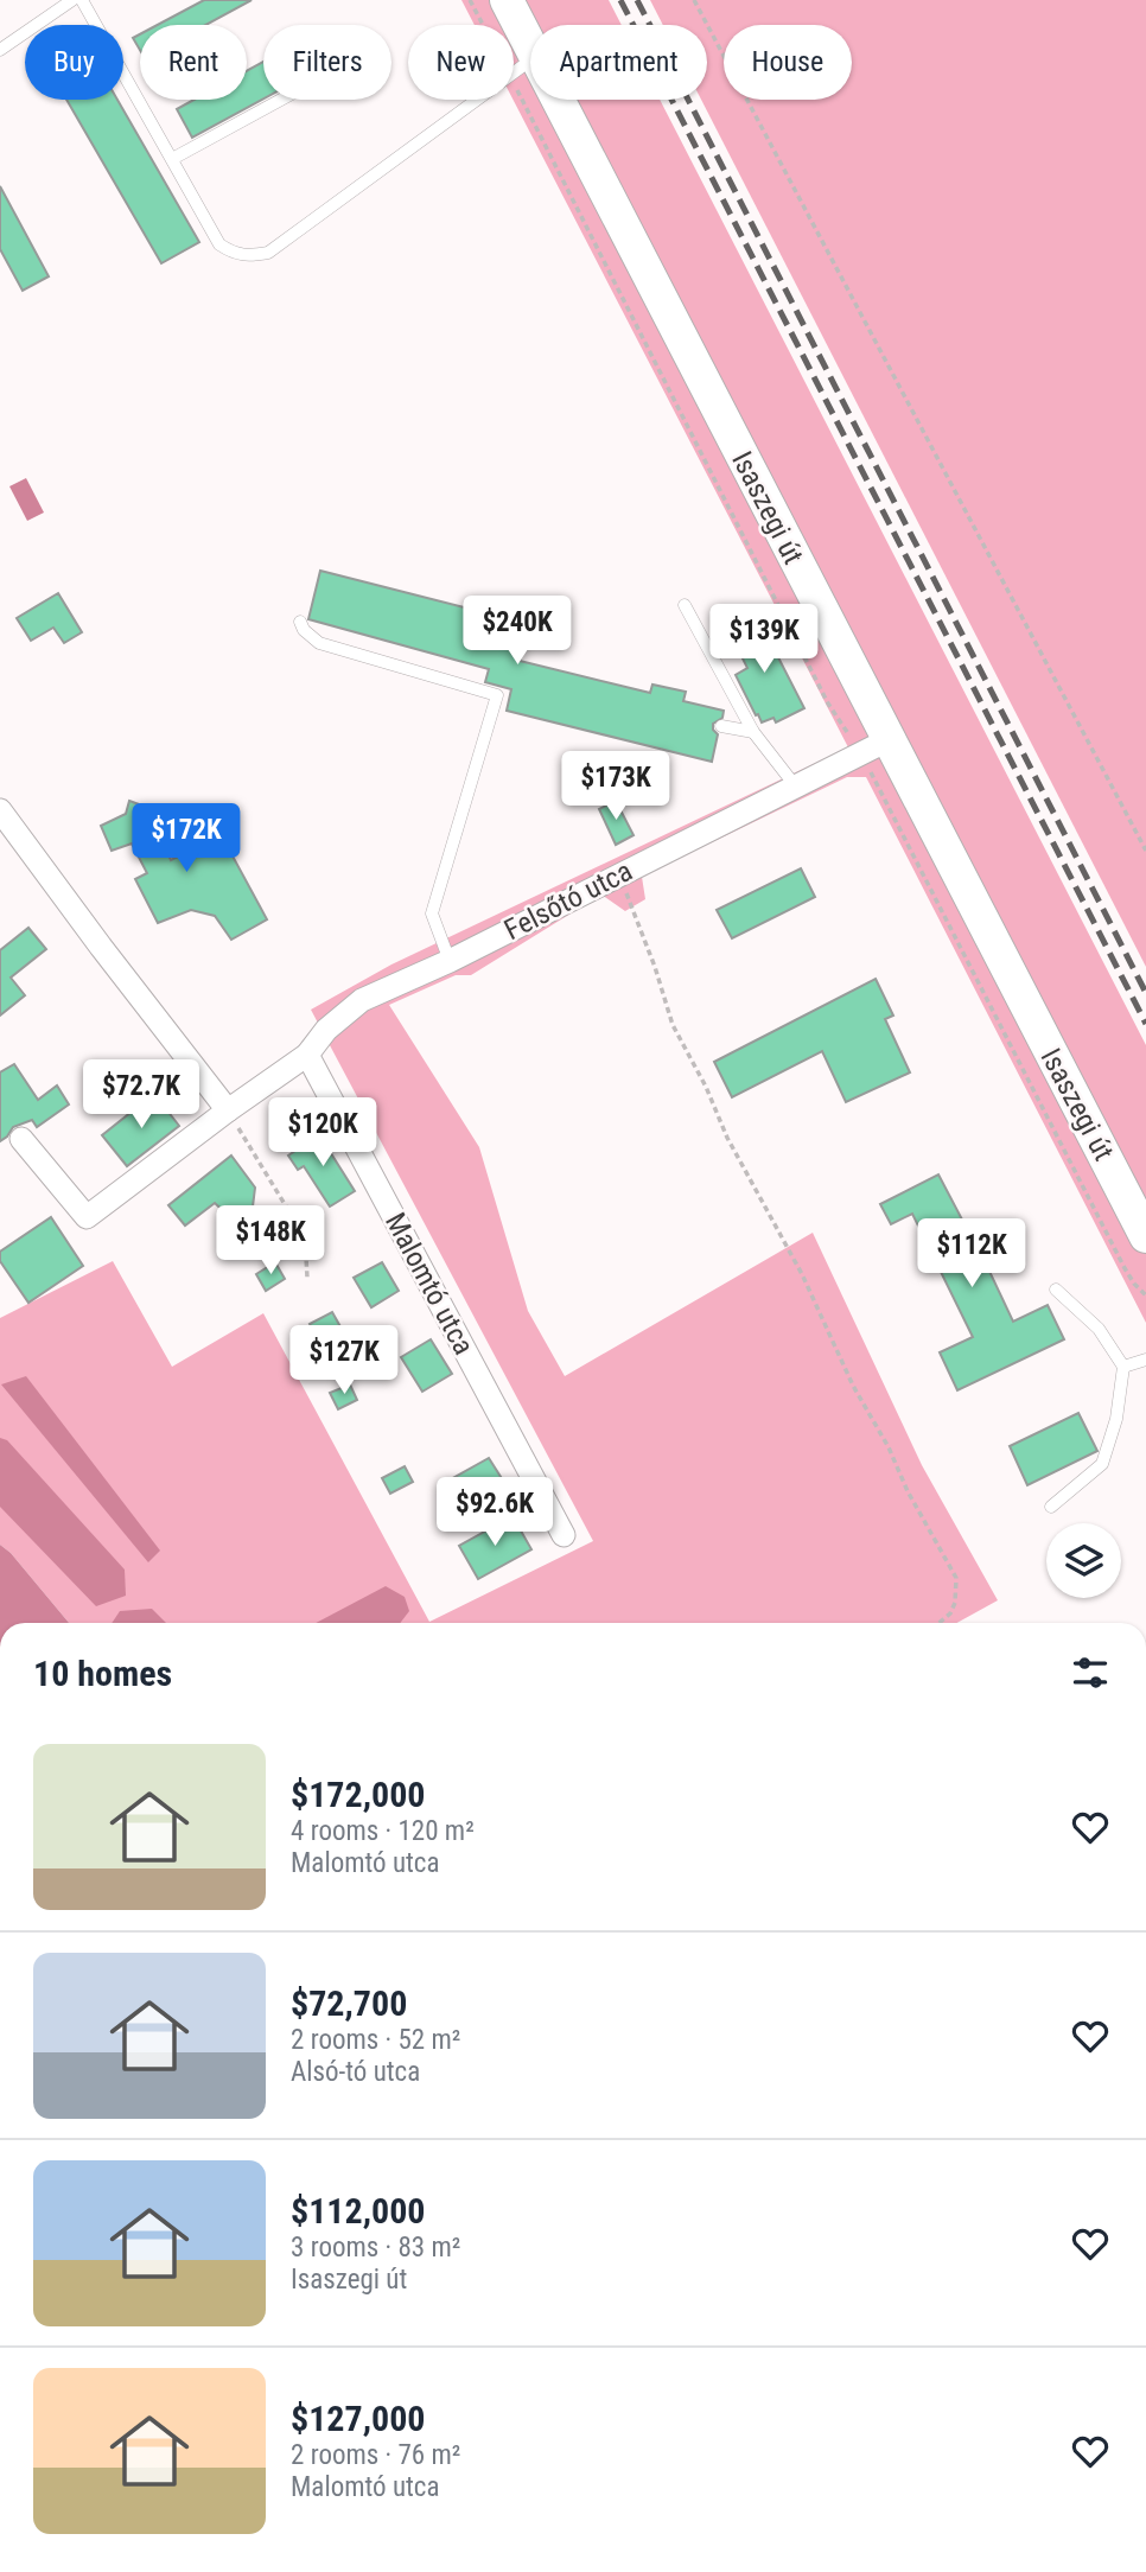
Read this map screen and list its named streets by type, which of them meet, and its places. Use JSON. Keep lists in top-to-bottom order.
{
  "streets": {
    "main road": ["Isaszegi út"],
    "street": ["Felsőtó utca", "Malomtó utca"]
  },
  "crossings": [
    ["Isaszegi út", "Felsőtó utca"],
    ["Felsőtó utca", "Malomtó utca"]
  ],
  "page": {
    "chip": [
      "Buy",
      "Rent",
      "Filters",
      "New",
      "Apartment",
      "House"
    ],
    "price": [
      "$240K",
      "$139K",
      "$173K",
      "$172K",
      "$72.7K",
      "$120K",
      "$148K",
      "$112K",
      "$127K",
      "$92.6K"
    ],
    "heading": "10 homes",
    "list": [
      {
        "name": "$172,000",
        "note": "4 rooms · 120 m² · Malomtó utca"
      },
      {
        "name": "$72,700",
        "note": "2 rooms · 52 m² · Alsó-tó utca"
      },
      {
        "name": "$112,000",
        "note": "3 rooms · 83 m² · Isaszegi út"
      },
      {
        "name": "$127,000",
        "note": "2 rooms · 76 m² · Malomtó utca"
      }
    ]
  }
}
